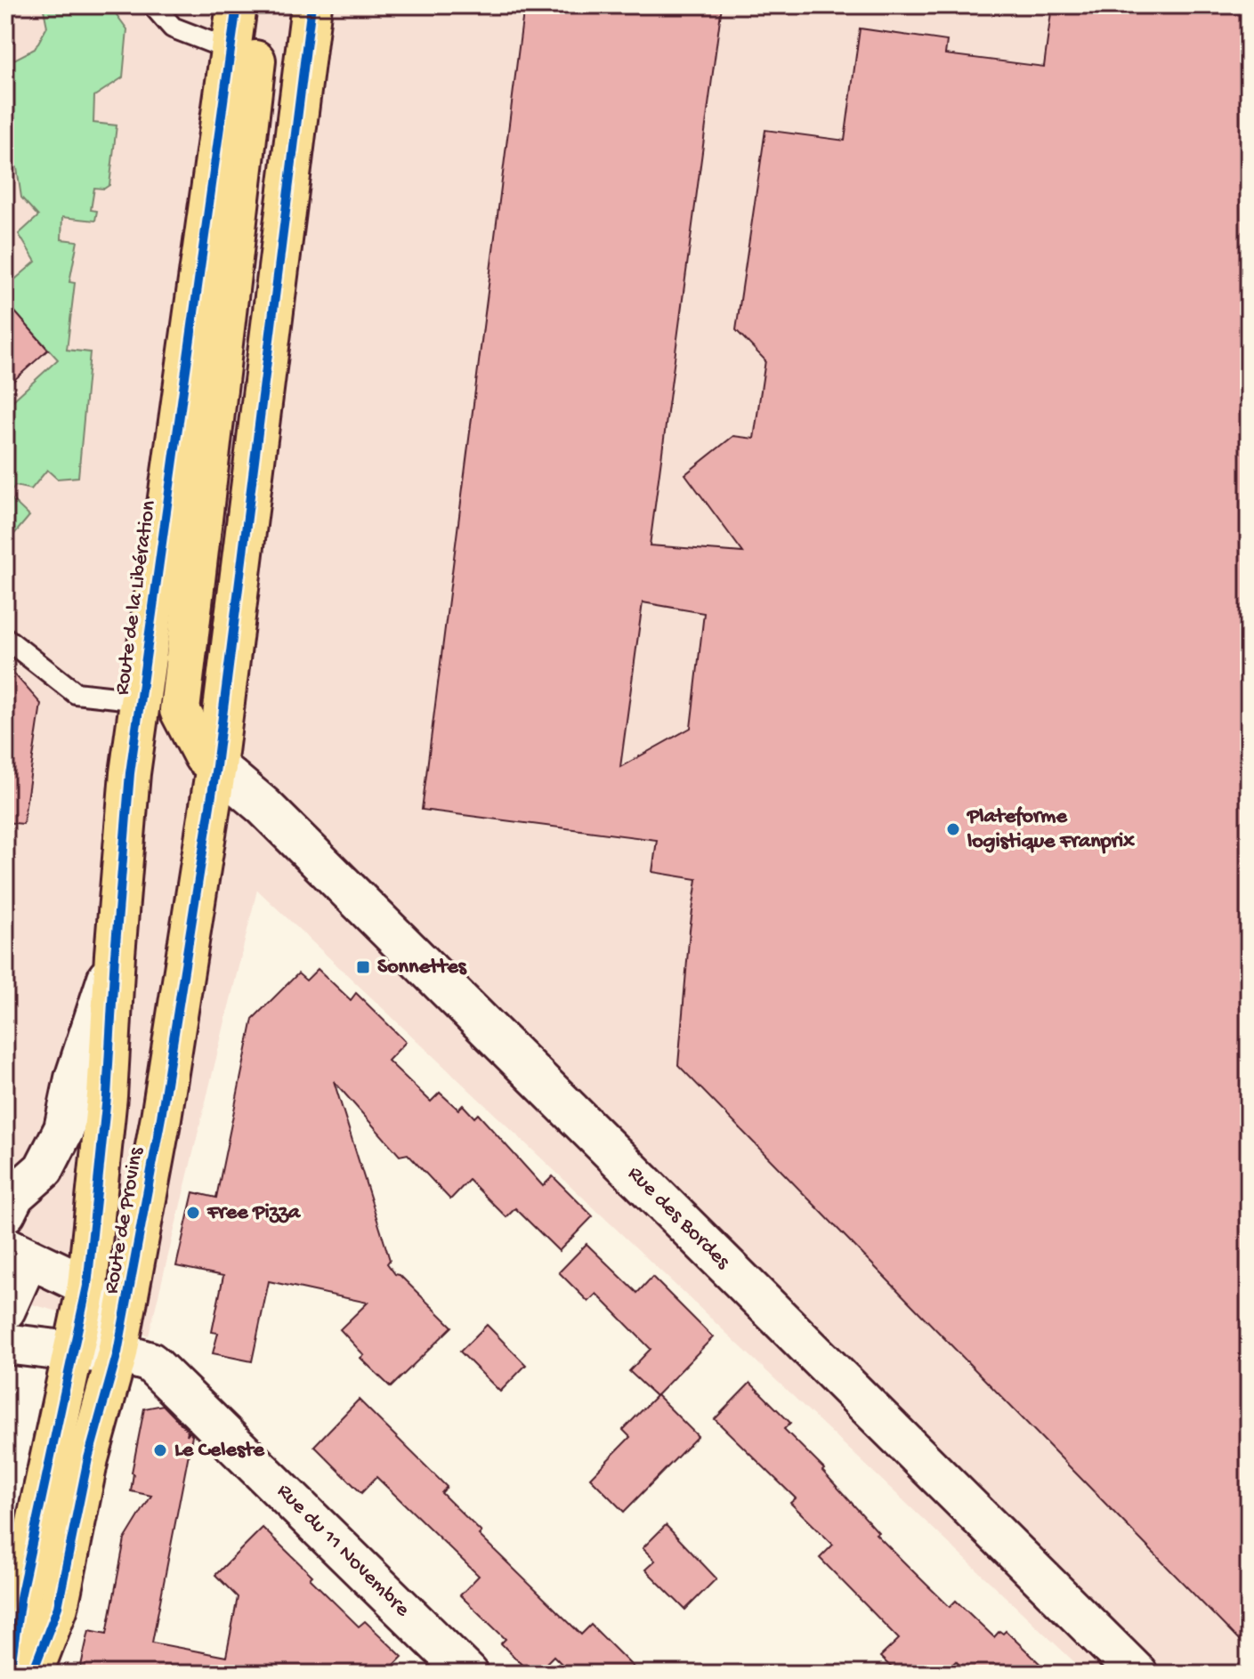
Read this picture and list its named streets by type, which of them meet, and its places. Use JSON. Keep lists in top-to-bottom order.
{
  "streets": {
    "main road": ["Route de la Libération", "Route de Provins"],
    "street": ["Rue des Bordes", "Rue du 11 Novembre"]
  },
  "crossings": [
    ["Route de la Libération", "Route de Provins"],
    ["Rue des Bordes", "Route de Provins"],
    ["Route de Provins", "Rue du 11 Novembre"]
  ],
  "places": {
    "other": ["Plateforme logistique Franprix", "Free Pizza", "Le Celeste"],
    "transit": ["Sonnettes"]
  }
}
